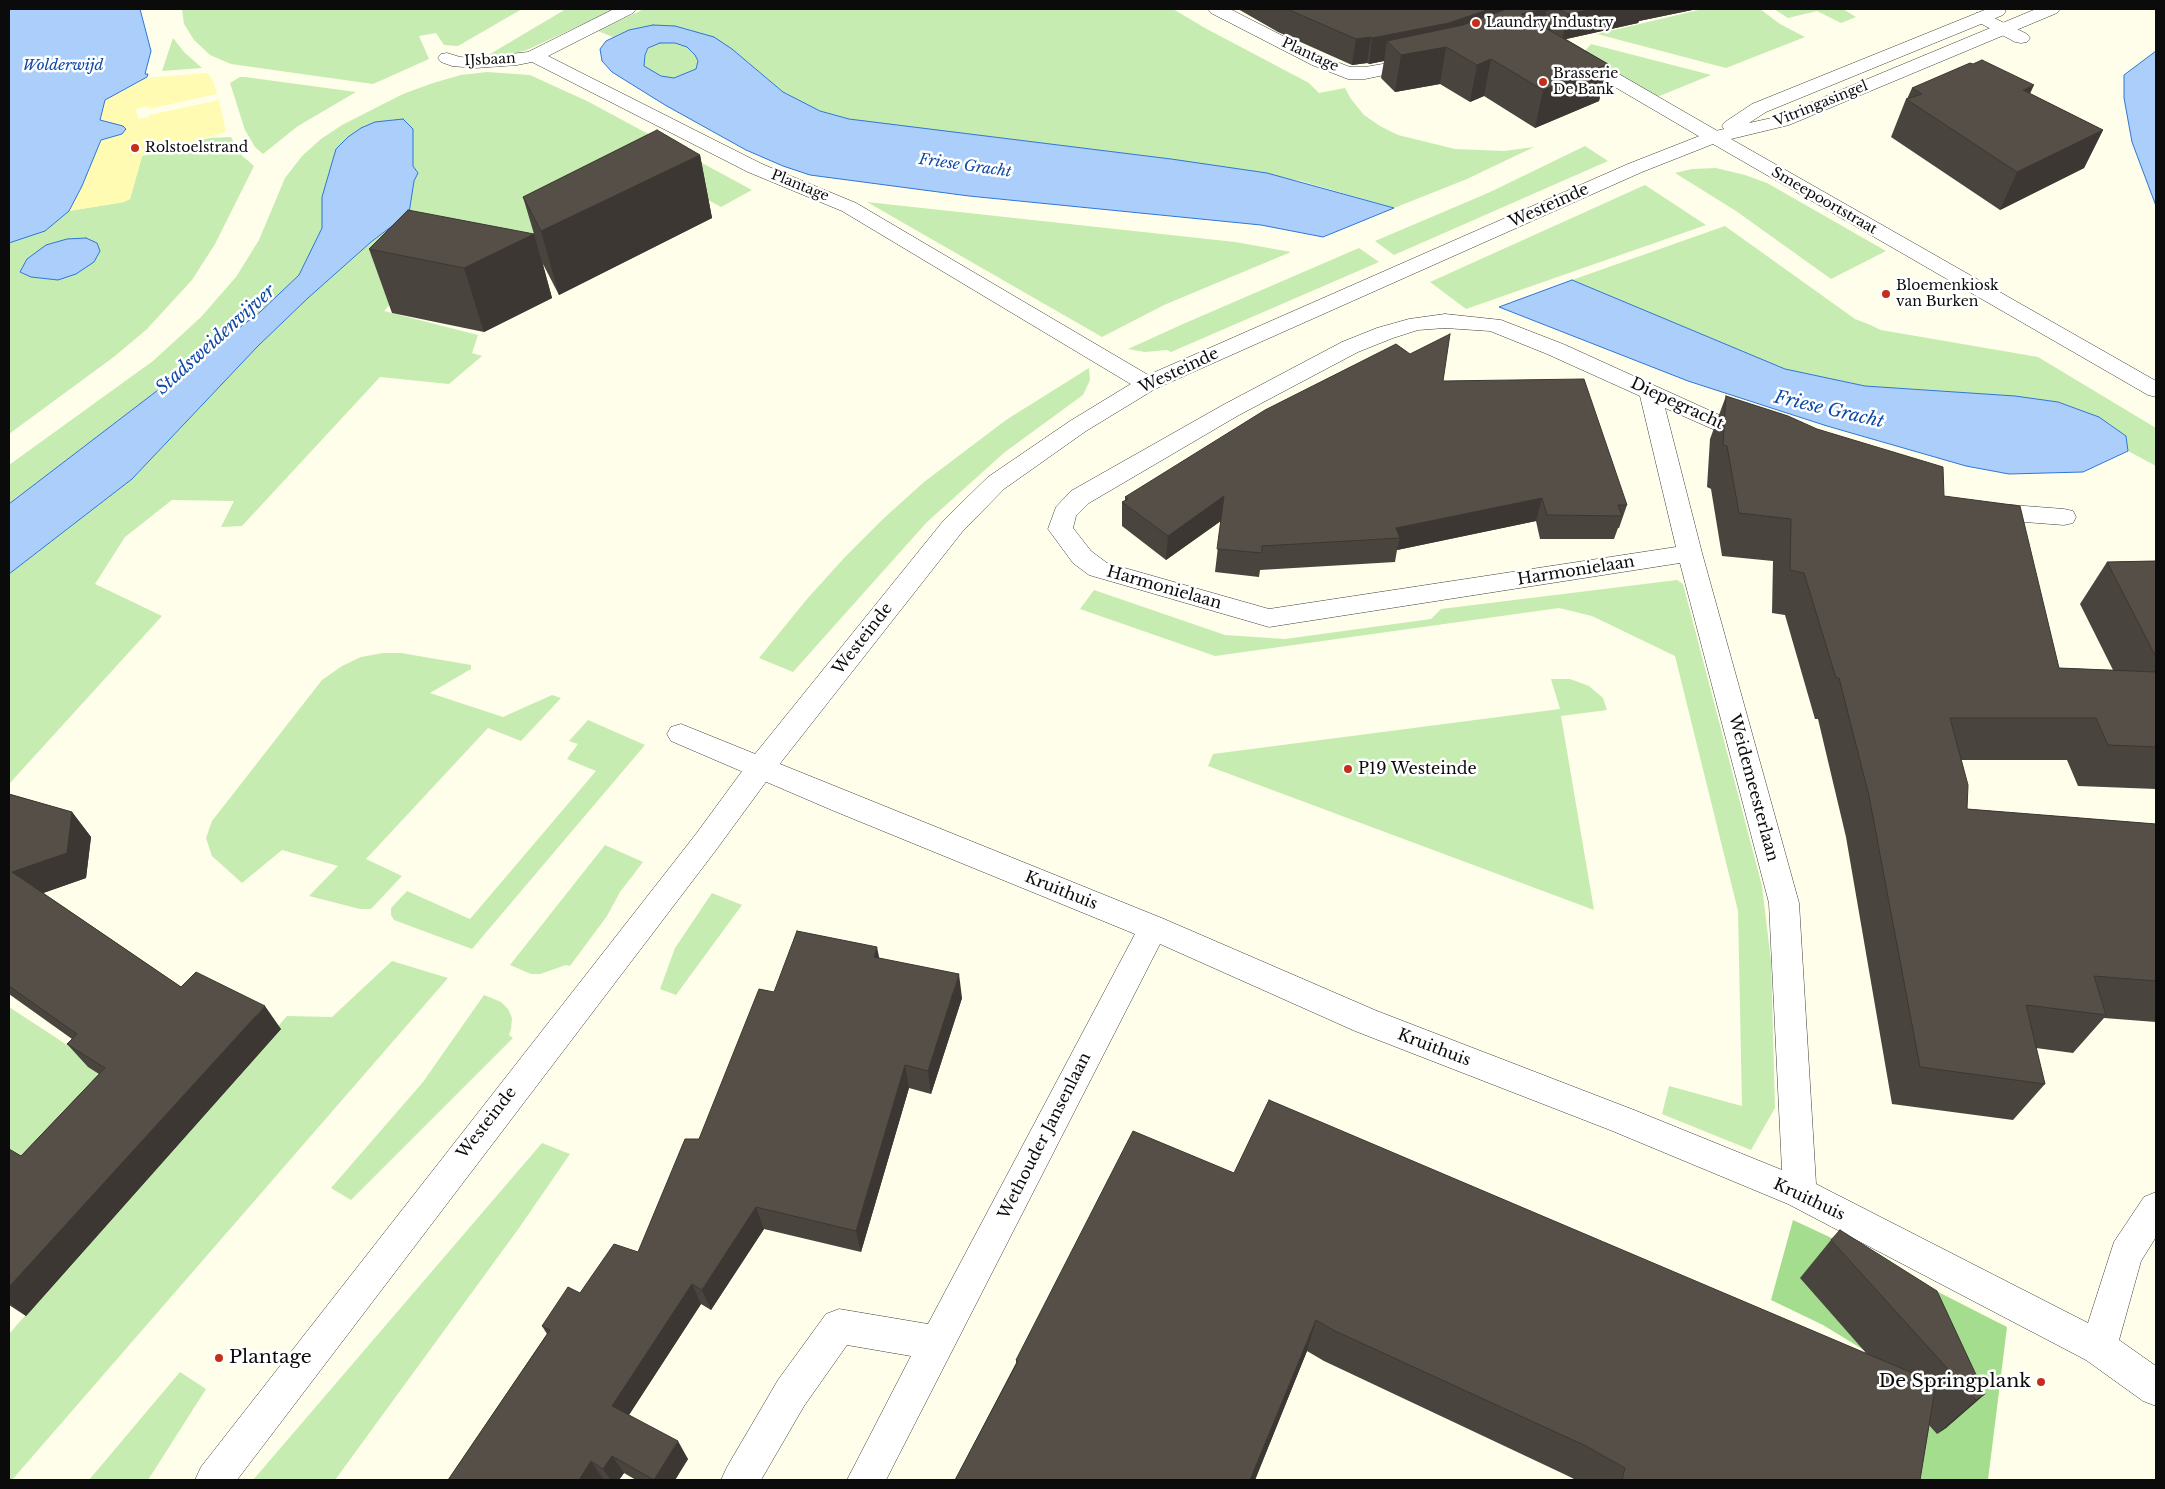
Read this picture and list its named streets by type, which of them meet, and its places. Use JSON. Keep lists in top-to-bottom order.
{
  "streets": {
    "street": [
      "Plantage",
      "IJsbaan",
      "Vitringasingel",
      "Smeepoortstraat",
      "Westeinde",
      "Diepegracht",
      "Harmonielaan",
      "Weidemeesterlaan",
      "Kruithuis",
      "Wethouder Jansenlaan"
    ]
  },
  "crossings": [
    ["Plantage", "IJsbaan"],
    ["Plantage", "Westeinde"],
    ["Vitringasingel", "Smeepoortstraat"],
    ["Vitringasingel", "Westeinde"],
    ["Smeepoortstraat", "Westeinde"],
    ["Westeinde", "Kruithuis"],
    ["Diepegracht", "Harmonielaan"],
    ["Diepegracht", "Weidemeesterlaan"],
    ["Harmonielaan", "Weidemeesterlaan"],
    ["Weidemeesterlaan", "Kruithuis"],
    ["Kruithuis", "Wethouder Jansenlaan"]
  ],
  "water": ["Wolderwijd", "Friese Gracht", "Stadsweidenvijver"],
  "places": [
    "Laundry Industry",
    "Brasserie De Bank",
    "Rolstoelstrand",
    "Bloemenkiosk van Burken",
    "P19 Westeinde",
    "Plantage",
    "De Springplank"
  ]
}
